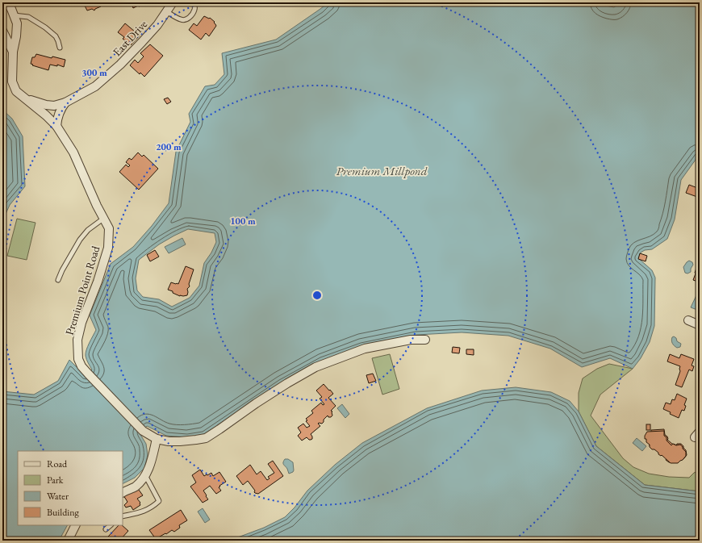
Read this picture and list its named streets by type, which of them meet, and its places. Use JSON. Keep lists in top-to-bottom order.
{
  "streets": {
    "street": ["East Drive", "Premium Point Road"]
  },
  "crossings": [
    ["East Drive", "Premium Point Road"]
  ],
  "water": ["Premium Millpond"],
  "legend": [
    "Road",
    "Park",
    "Water",
    "Building"
  ],
  "rings": ["300 m", "200 m", "100 m"]
}
